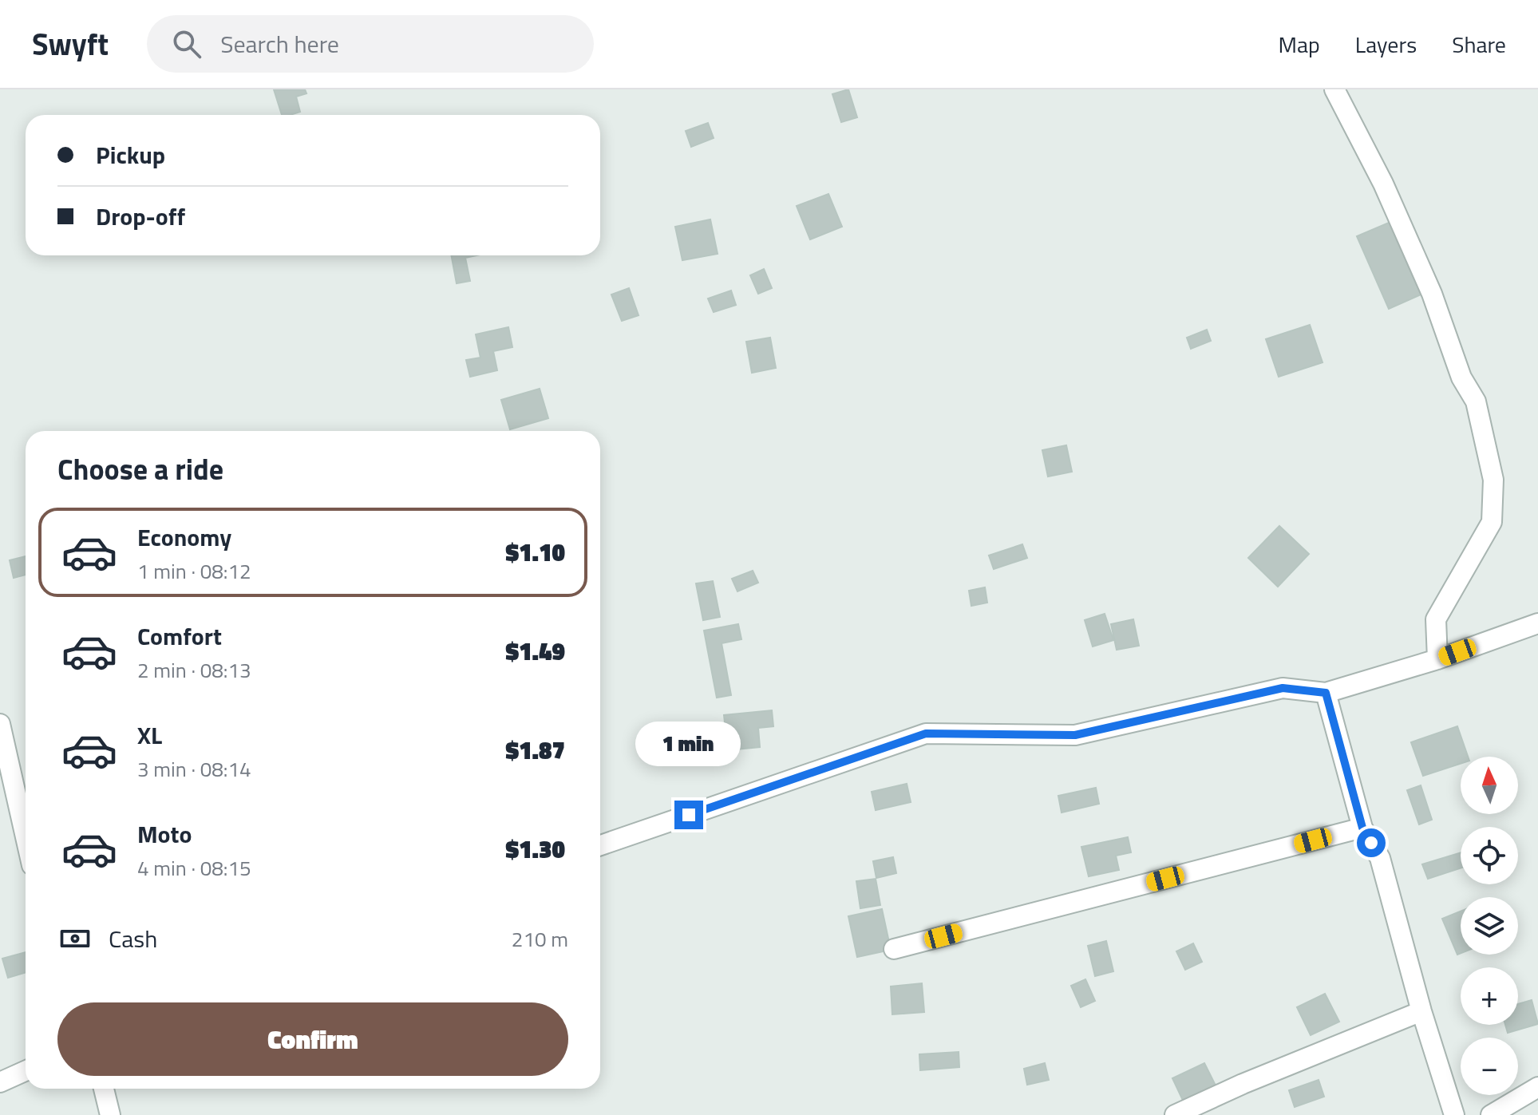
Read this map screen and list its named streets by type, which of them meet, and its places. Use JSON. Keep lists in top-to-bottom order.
{
  "north": "top",
  "page": {
    "header": "Swyft",
    "search": "Search here",
    "nav": ["Map", "Layers", "Share"],
    "banner": ["Pickup", "Drop-off"],
    "heading": "Choose a ride",
    "list": [
      {
        "name": "Economy",
        "note": "1 min · 08:12",
        "value": "$1.10"
      },
      {
        "name": "Comfort",
        "note": "2 min · 08:13",
        "value": "$1.49"
      },
      {
        "name": "XL",
        "note": "3 min · 08:14",
        "value": "$1.87"
      },
      {
        "name": "Moto",
        "note": "4 min · 08:15",
        "value": "$1.30"
      }
    ],
    "bubble": "1 min",
    "map_buttons": ["+", "−"],
    "pay": ["Cash", "210 m"],
    "buttons": "Confirm"
  }
}
